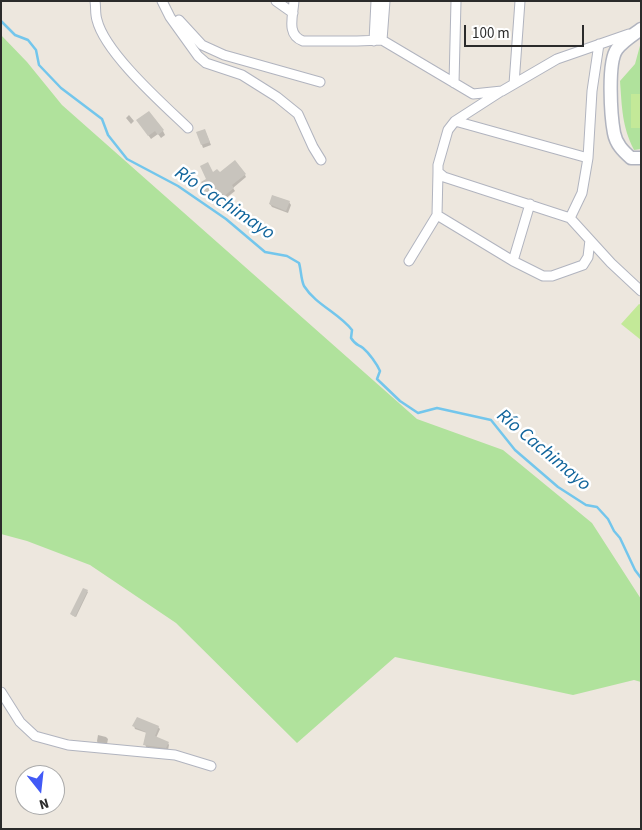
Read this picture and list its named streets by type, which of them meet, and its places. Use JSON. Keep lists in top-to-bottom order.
{
  "water": ["Río Cachimayo"],
  "scale_bar": "100 m",
  "north": "bottom"
}
